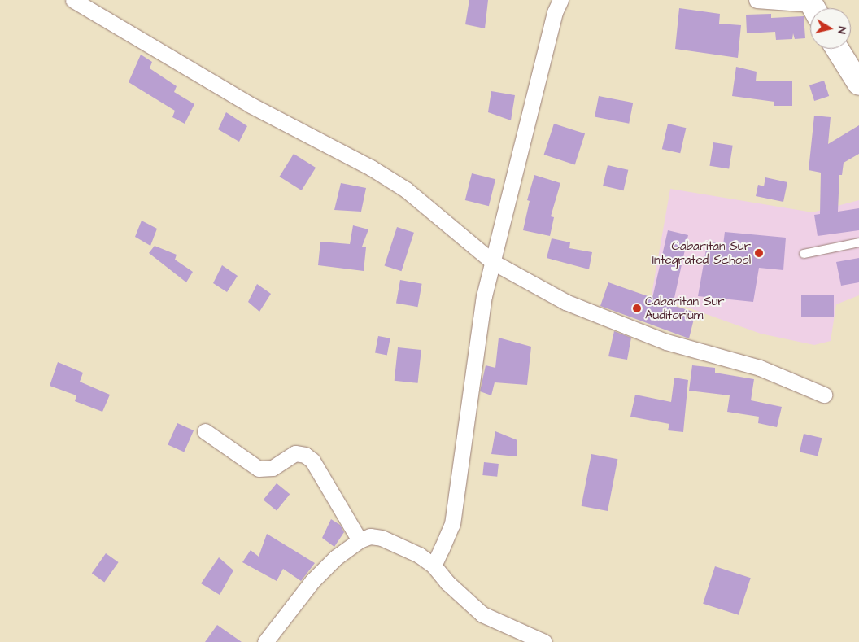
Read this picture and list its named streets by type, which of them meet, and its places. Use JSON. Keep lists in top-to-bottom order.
{
  "places": ["Cabaritan Sur Integrated School", "Cabaritan Sur Auditorium"],
  "north": "right"
}
